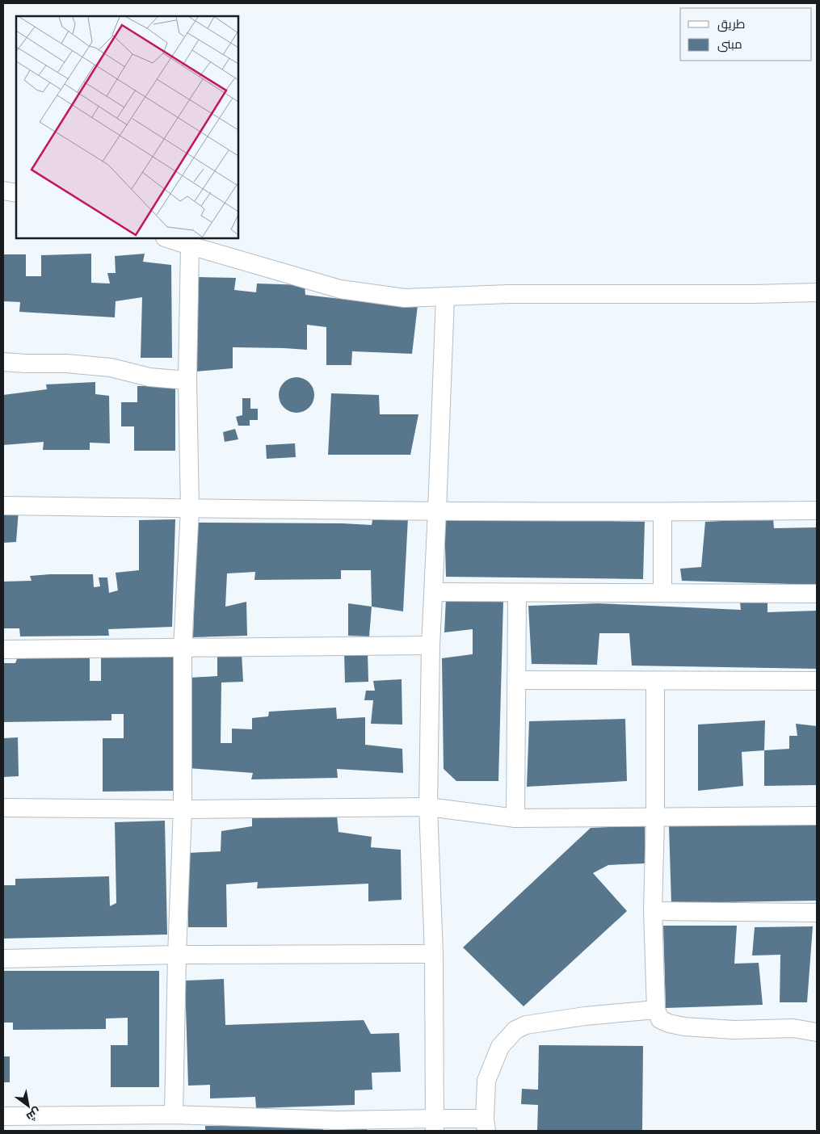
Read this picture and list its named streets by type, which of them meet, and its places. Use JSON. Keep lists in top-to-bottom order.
{
  "legend": ["طريق", "مبنى"],
  "north": "bottom right"
}
